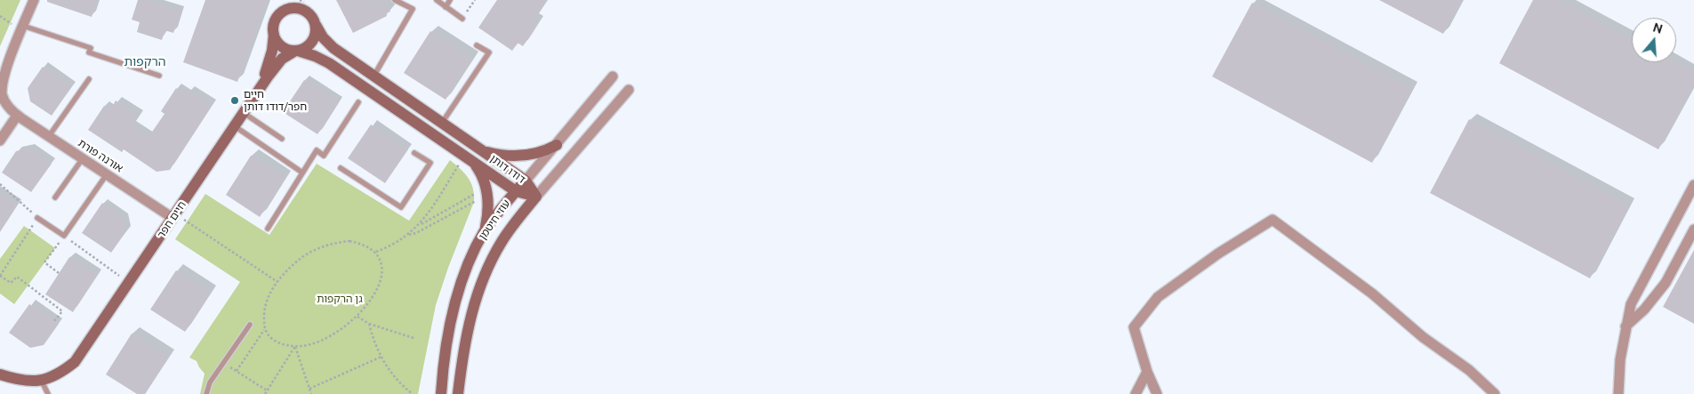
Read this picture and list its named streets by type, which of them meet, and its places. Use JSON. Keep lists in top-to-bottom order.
{
  "streets": {
    "street": [
      "אורנה פורת",
      "דודו דותן",
      "חיים חפר",
      "עוזי חיטמן"
    ]
  },
  "crossings": [
    ["אורנה פורת", "חיים חפר"],
    ["דודו דותן", "חיים חפר"],
    ["דודו דותן", "עוזי חיטמן"]
  ],
  "districts": ["הרקפות"],
  "parks": ["גן הרקפות"],
  "places": ["חיים חפר/דודו דותן"],
  "north": "top"
}
